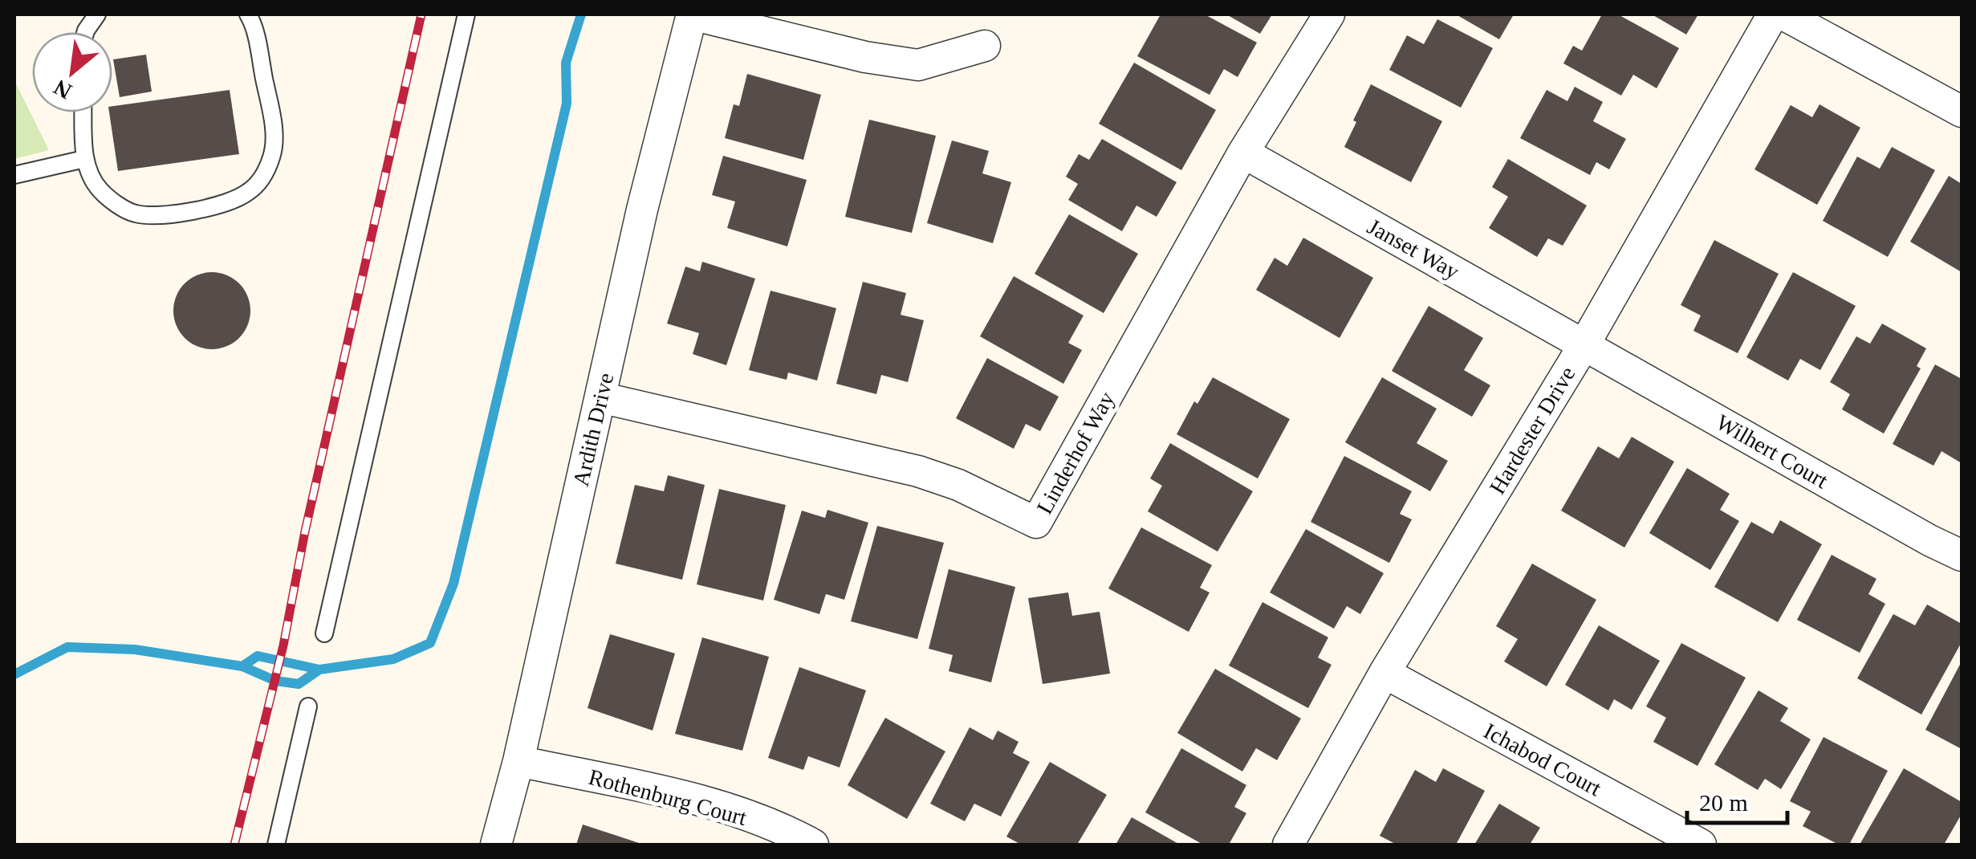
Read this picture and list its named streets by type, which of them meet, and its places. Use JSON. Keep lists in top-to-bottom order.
{
  "streets": {
    "street": [
      "Janset Way",
      "Ardith Drive",
      "Hardester Drive",
      "Wilhert Court",
      "Linderhof Way",
      "Ichabod Court",
      "Rothenburg Court"
    ]
  },
  "crossings": [
    ["Janset Way", "Hardester Drive"],
    ["Janset Way", "Wilhert Court"],
    ["Janset Way", "Linderhof Way"],
    ["Ardith Drive", "Linderhof Way"],
    ["Ardith Drive", "Rothenburg Court"],
    ["Hardester Drive", "Wilhert Court"],
    ["Hardester Drive", "Ichabod Court"]
  ],
  "scale_bar": "20 m",
  "north": "bottom left"
}
